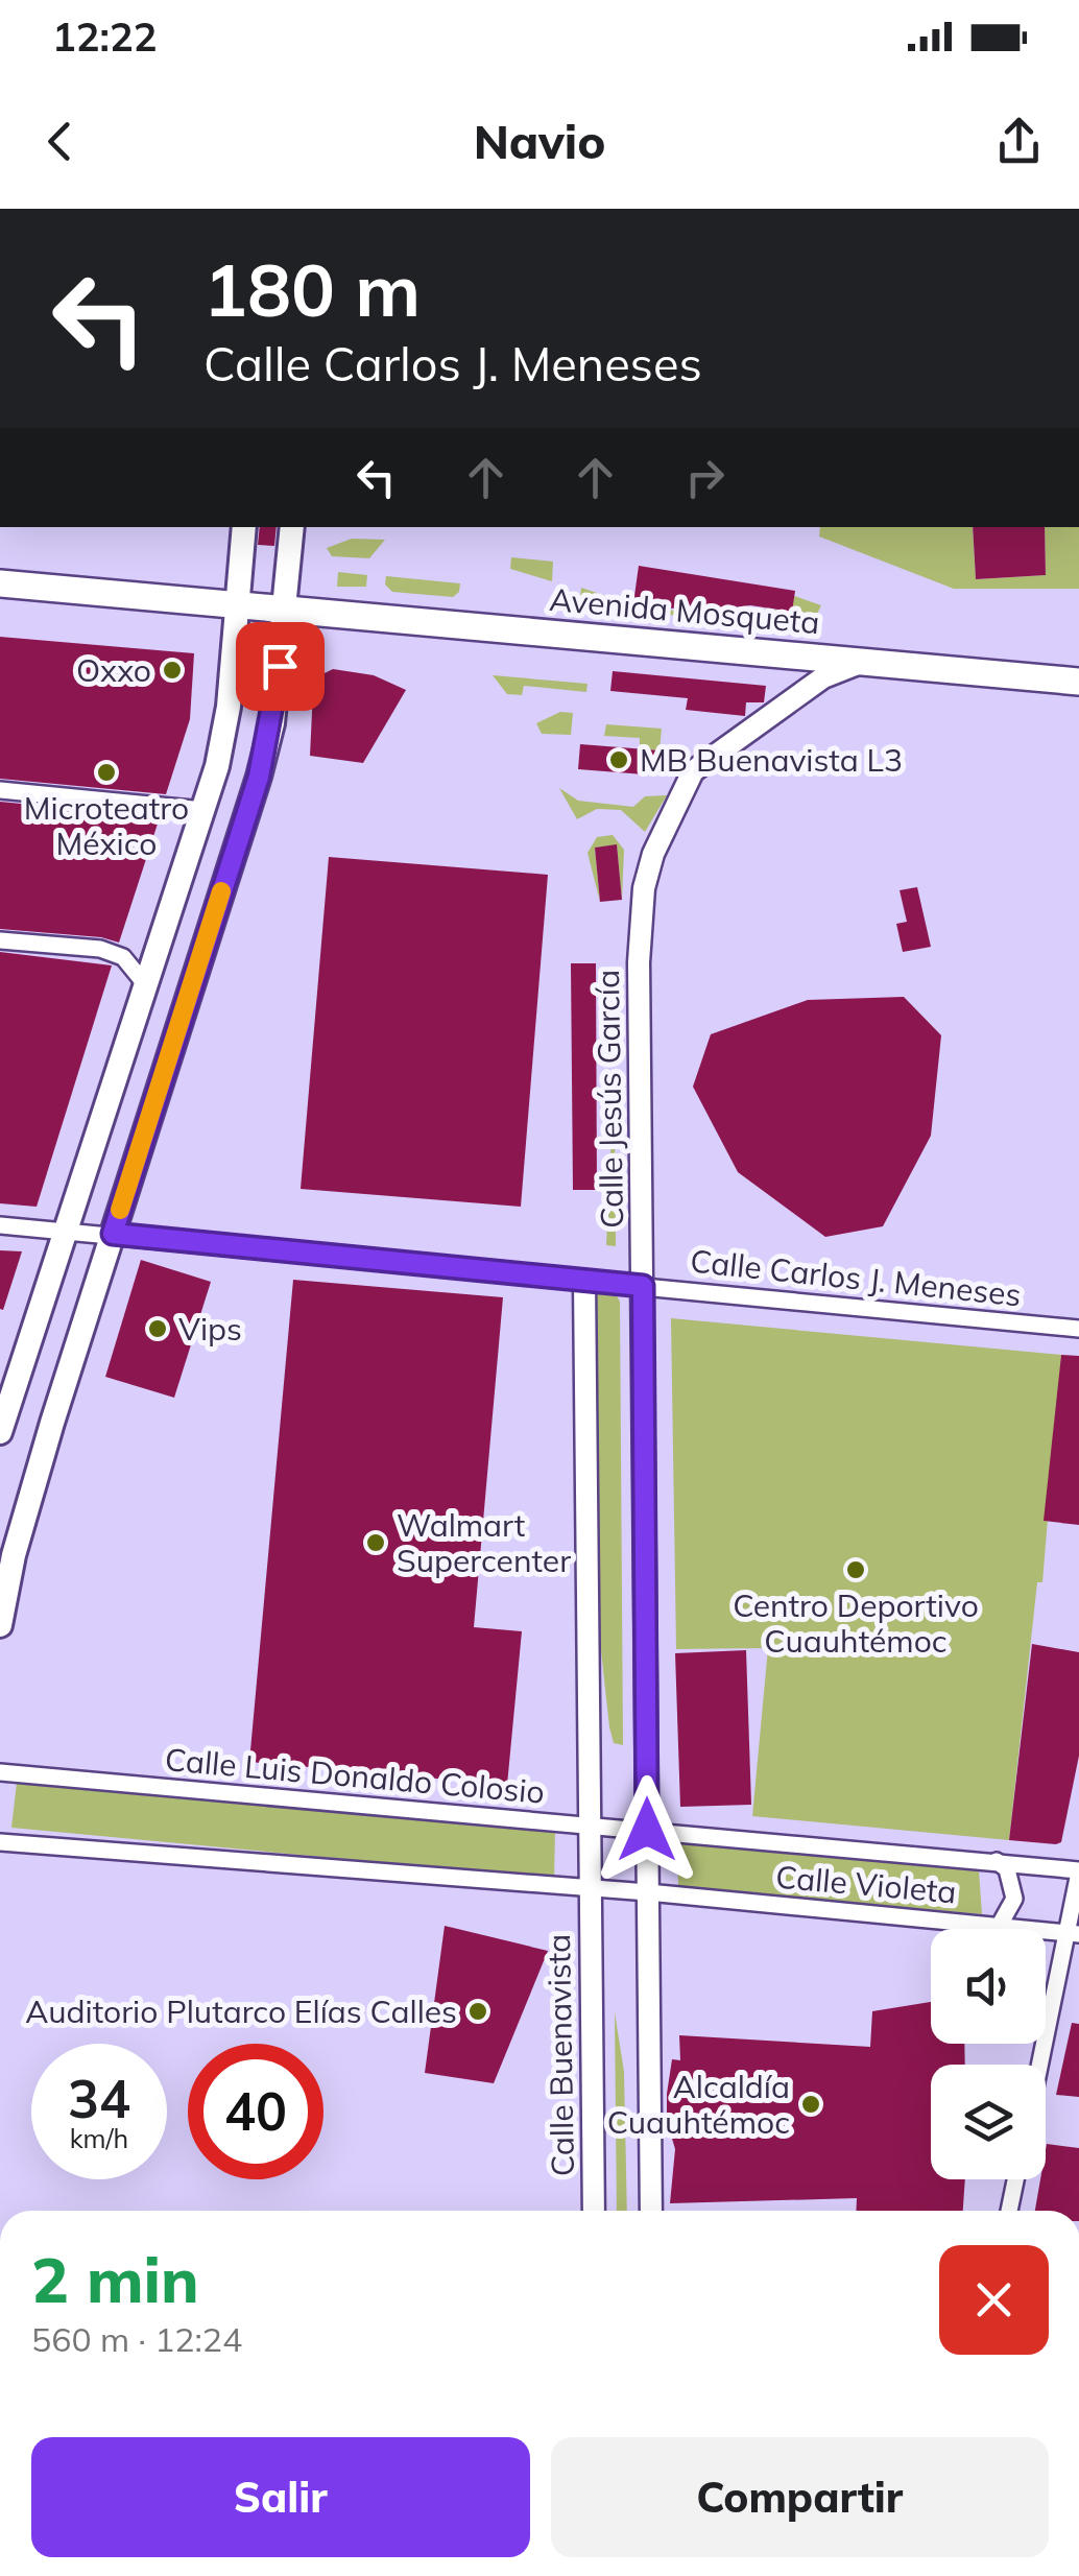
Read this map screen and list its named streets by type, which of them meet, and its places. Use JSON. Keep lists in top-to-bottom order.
{
  "streets": {
    "main road": ["Avenida Mosqueta"],
    "street": [
      "Calle Jesús García",
      "Calle Carlos J. Meneses",
      "Calle Luis Donaldo Colosio",
      "Calle Violeta",
      "Calle Buenavista"
    ]
  },
  "crossings": [
    ["Avenida Mosqueta", "Calle Jesús García"],
    ["Calle Jesús García", "Calle Carlos J. Meneses"],
    ["Calle Jesús García", "Calle Luis Donaldo Colosio"],
    ["Calle Jesús García", "Calle Violeta"]
  ],
  "places": [
    "Oxxo",
    "MB Buenavista L3",
    "Microteatro México",
    "Vips",
    "Walmart Supercenter",
    "Centro Deportivo Cuauhtémoc",
    "Auditorio Plutarco Elías Calles",
    "Alcaldía Cuauhtémoc"
  ],
  "page": {
    "status": "12:22",
    "header": "Navio",
    "turn": ["180 m", "Calle Carlos J. Meneses"],
    "speed": "34 km/h",
    "limit": "40",
    "heading": ["2 min", "560 m · 12:24"],
    "buttons": ["Salir", "Compartir"]
  }
}
